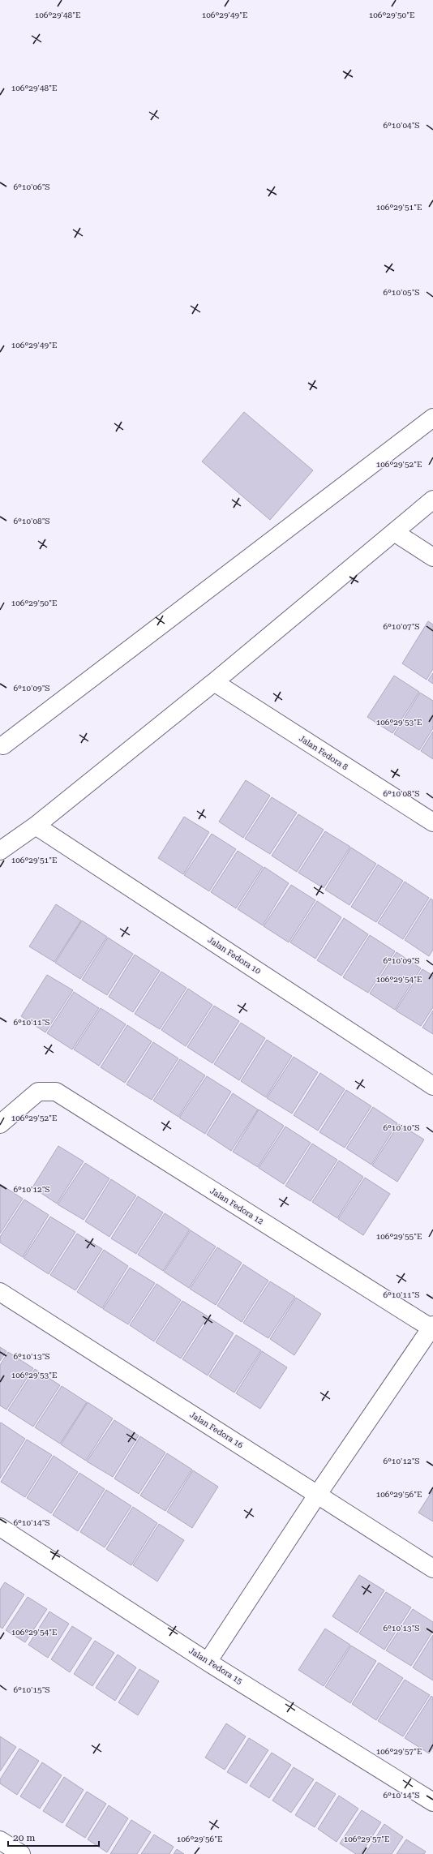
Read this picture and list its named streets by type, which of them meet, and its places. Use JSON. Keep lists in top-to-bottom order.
{
  "streets": {
    "street": [
      "Jalan Fedora 8",
      "Jalan Fedora 10",
      "Jalan Fedora 12",
      "Jalan Fedora 16",
      "Jalan Fedora 15"
    ]
  },
  "scale_bar": "20 m",
  "coordinates": [
    "106°29'49\"E",
    "106°29'48\"E",
    "106°29'50\"E",
    "6°10'04\"S",
    "6°10'06\"S",
    "106°29'51\"E",
    "6°10'05\"S",
    "106°29'52\"E",
    "6°10'08\"S",
    "6°10'07\"S",
    "6°10'09\"S",
    "106°29'53\"E",
    "106°29'54\"E",
    "6°10'11\"S",
    "6°10'10\"S",
    "6°10'12\"S",
    "106°29'55\"E",
    "6°10'13\"S",
    "106°29'56\"E",
    "6°10'14\"S",
    "6°10'15\"S",
    "106°29'57\"E"
  ]
}
